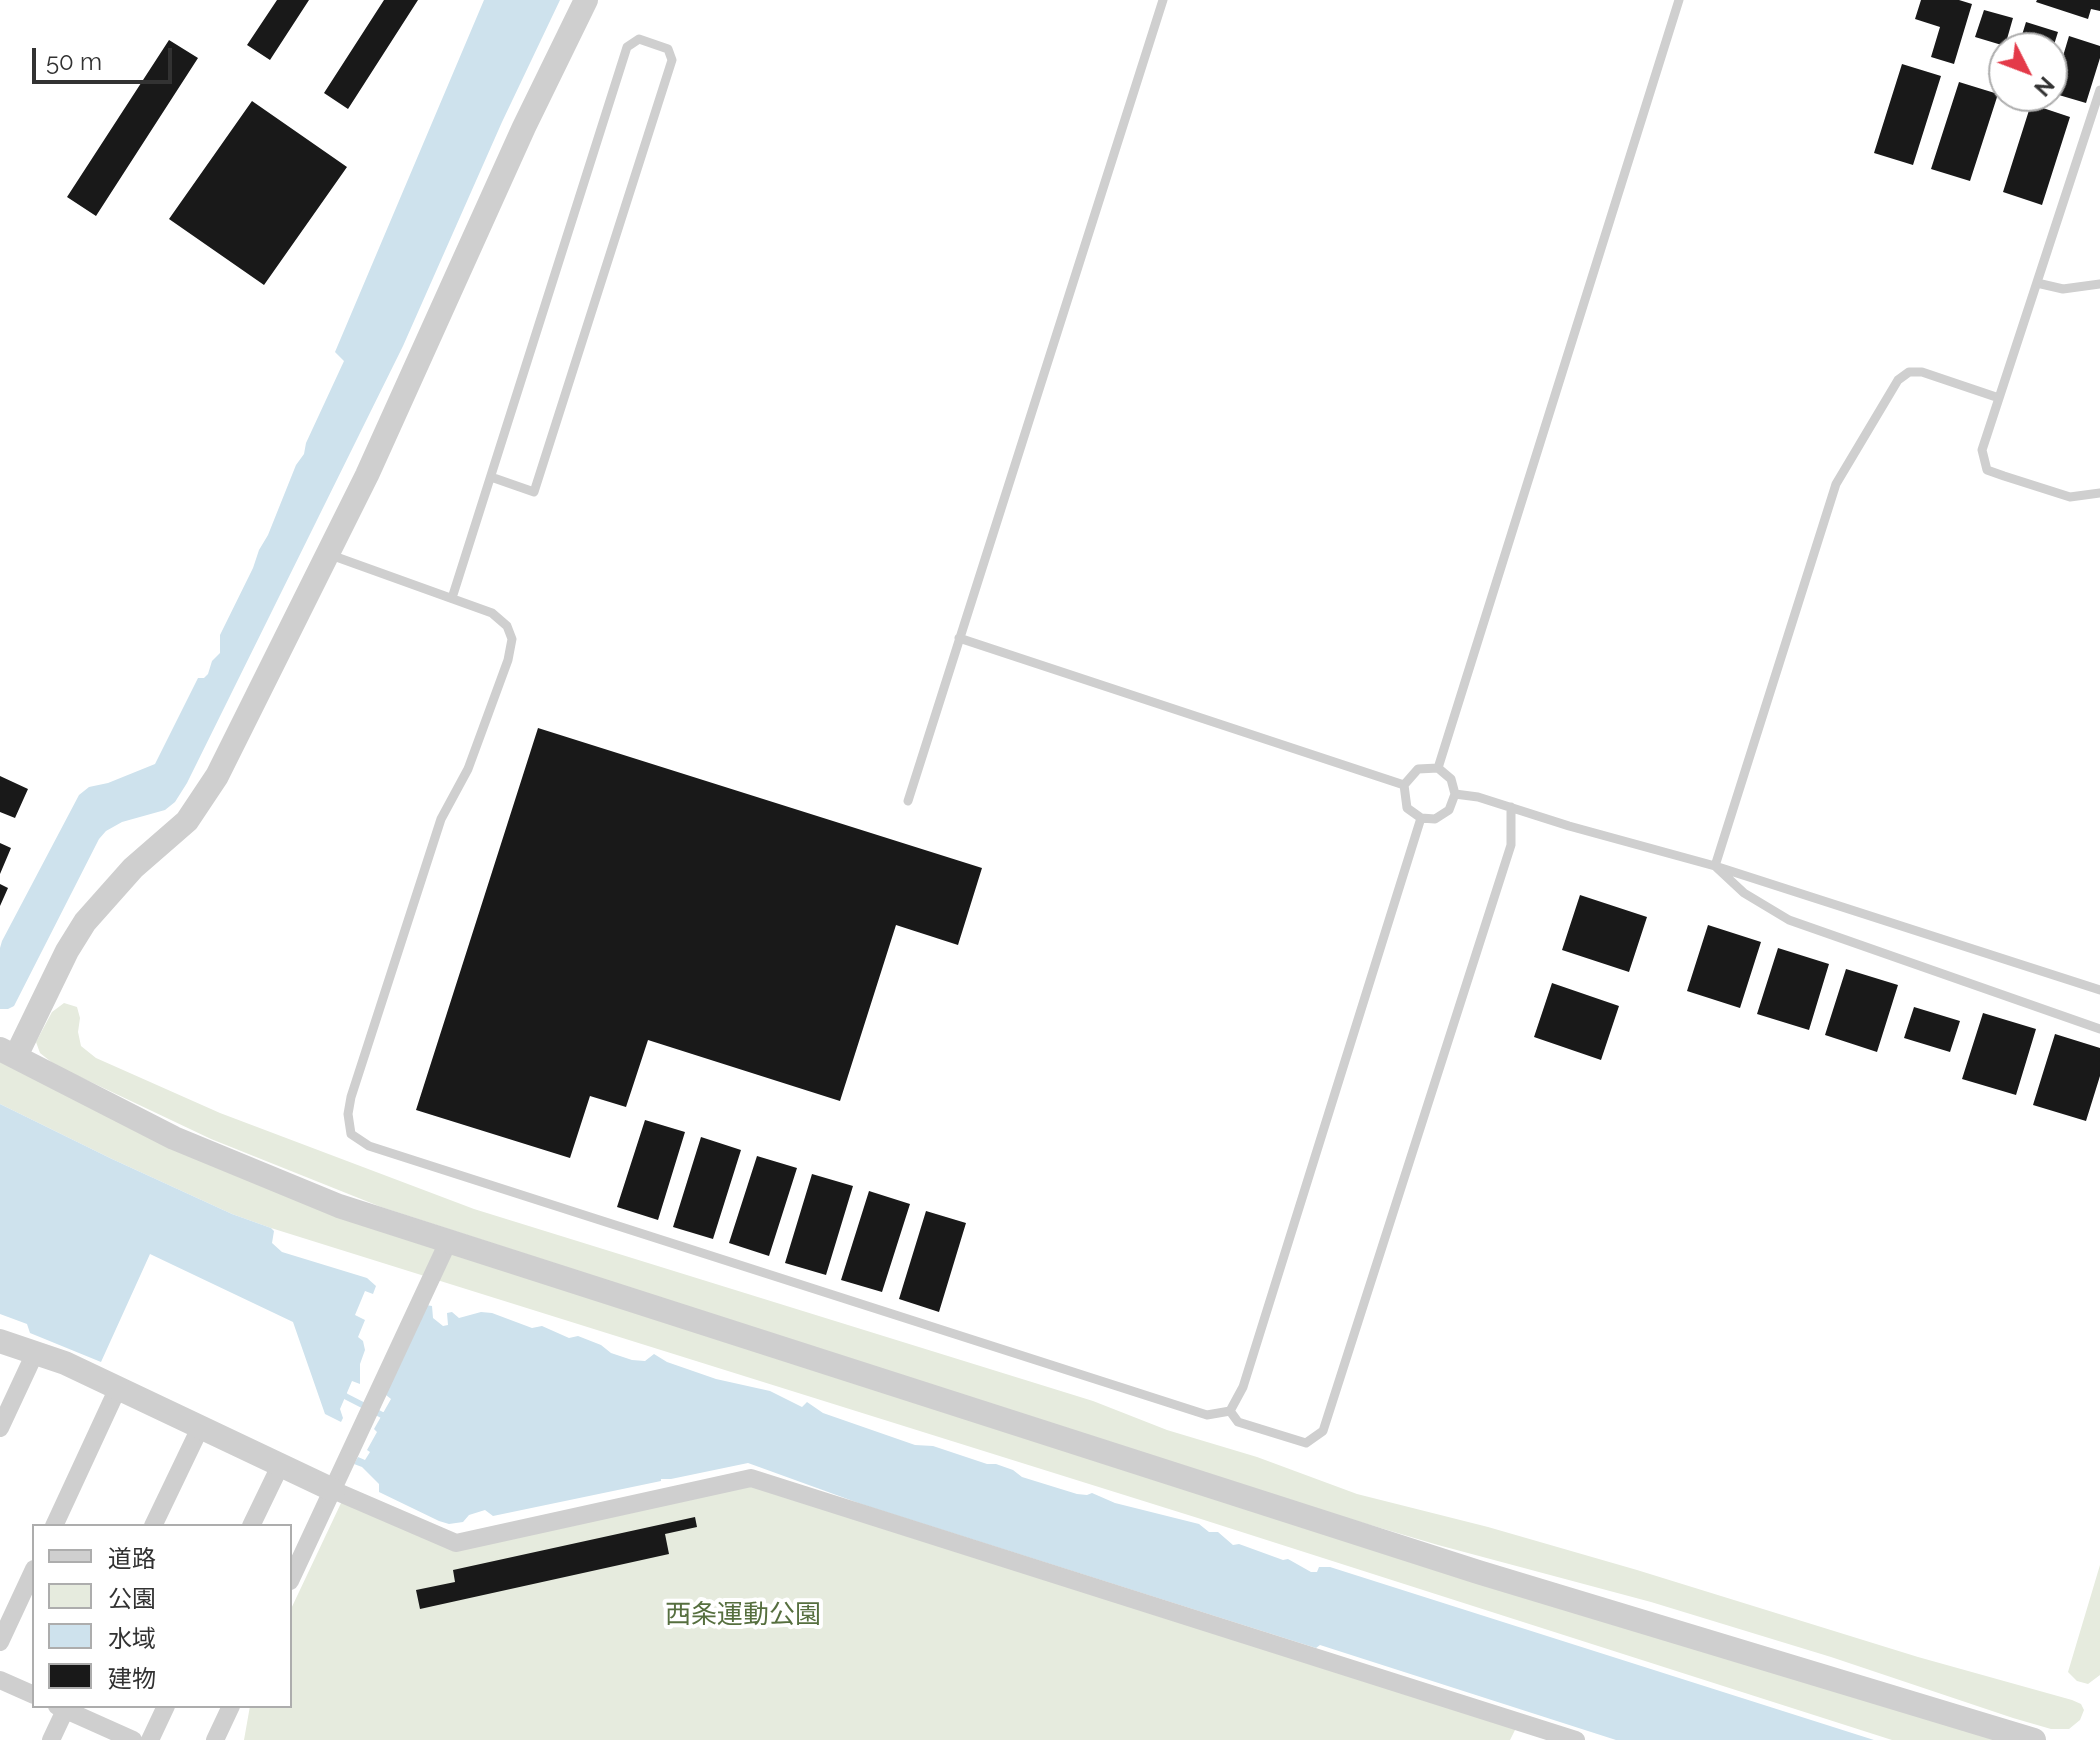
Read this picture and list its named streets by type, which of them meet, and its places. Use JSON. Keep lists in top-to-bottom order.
{
  "parks": ["西条運動公園"],
  "legend": [
    "道路",
    "公園",
    "水域",
    "建物"
  ],
  "scale_bar": "50 m",
  "north": "bottom right"
}
